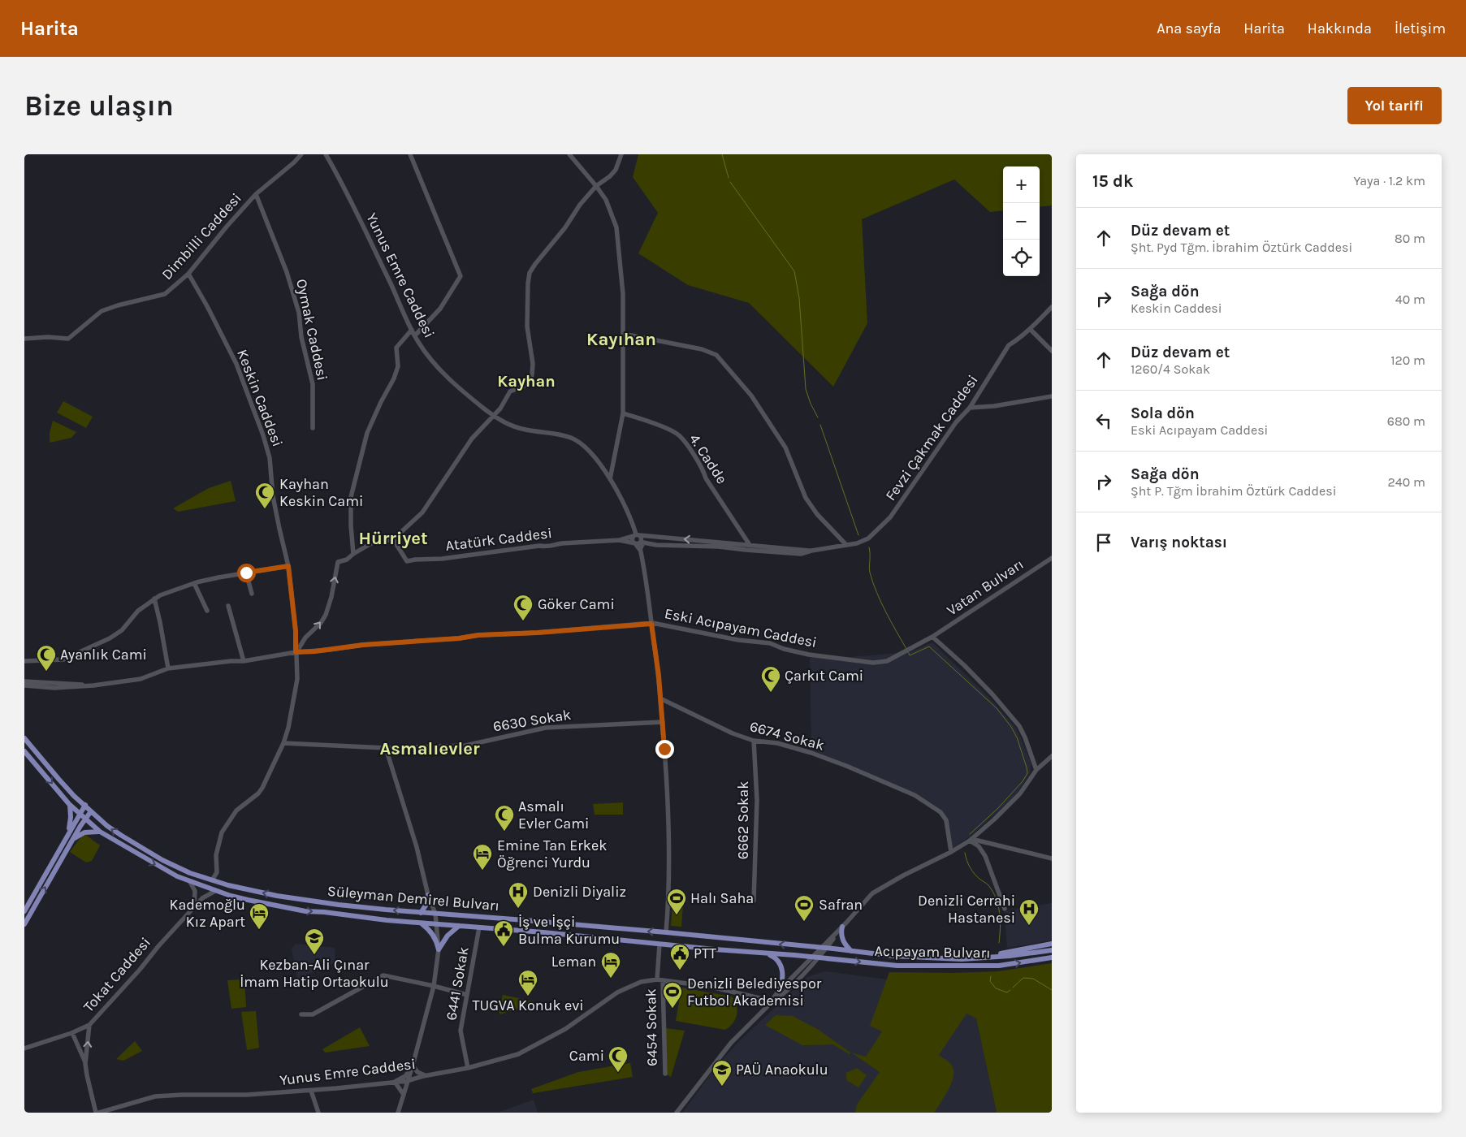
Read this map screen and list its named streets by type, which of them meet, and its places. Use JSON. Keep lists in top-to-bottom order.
{
  "streets": {
    "main road": ["Süleyman Demirel Bulvarı", "Acıpayam Bulvarı"],
    "street": [
      "Dimbilli Caddesi",
      "Yunus Emre Caddesi",
      "Oymak Caddesi",
      "Keskin Caddesi",
      "Fevzi Çakmak Caddesi",
      "4. Cadde",
      "Atatürk Caddesi",
      "Vatan Bulvarı",
      "Eski Acıpayam Caddesi",
      "6630 Sokak",
      "6674 Sokak",
      "6662 Sokak",
      "Tokat Caddesi",
      "6441 Sokak",
      "6454 Sokak"
    ]
  },
  "crossings": [
    ["Dimbilli Caddesi", "Oymak Caddesi"],
    ["Dimbilli Caddesi", "Keskin Caddesi"],
    ["Yunus Emre Caddesi", "6441 Sokak"],
    ["Yunus Emre Caddesi", "6454 Sokak"],
    ["Keskin Caddesi", "Eski Acıpayam Caddesi"],
    ["Keskin Caddesi", "6630 Sokak"],
    ["Keskin Caddesi", "Süleyman Demirel Bulvarı"],
    ["Vatan Bulvarı", "Eski Acıpayam Caddesi"],
    ["6674 Sokak", "6662 Sokak"],
    ["Süleyman Demirel Bulvarı", "Acıpayam Bulvarı"],
    ["Süleyman Demirel Bulvarı", "Tokat Caddesi"],
    ["Süleyman Demirel Bulvarı", "6441 Sokak"],
    ["Süleyman Demirel Bulvarı", "6454 Sokak"]
  ],
  "districts": [
    "Kayıhan",
    "Kayhan",
    "Hürriyet",
    "Asmalıevler"
  ],
  "places": {
    "mosque": [
      "Kayhan Keskin Cami",
      "Göker Cami",
      "Ayanlık Cami",
      "Çarkıt Cami",
      "Asmalı Evler Cami",
      "Cami"
    ],
    "hotel": [
      "Emine Tan Erkek Öğrenci Yurdu",
      "Kademoğlu Kız Apart",
      "Leman",
      "TUGVA Konuk evi"
    ],
    "hospital": ["Denizli Diyaliz", "Denizli Cerrahi Hastanesi"],
    "sports": ["Halı Saha", "Safran", "Denizli Belediyespor Futbol Akademisi"],
    "public building": ["İş ve İşçi Bulma Kurumu", "PTT"],
    "school or university": ["Kezban-Ali Çınar İmam Hatip Ortaokulu", "PAÜ Anaokulu"]
  },
  "page": {
    "header": "Harita",
    "nav": [
      "Ana sayfa",
      "Harita",
      "Hakkında",
      "İletişim"
    ],
    "buttons": "Yol tarifi",
    "title": "Bize ulaşın",
    "heading": ["15 dk", "Yaya · 1.2 km"],
    "map_buttons": ["+", "−"],
    "list": [
      ["Düz devam et", "Şht. Pyd Tğm. İbrahim Öztürk Caddesi", "80 m"],
      ["Sağa dön", "Keskin Caddesi", "40 m"],
      ["Düz devam et", "1260/4 Sokak", "120 m"],
      ["Sola dön", "Eski Acıpayam Caddesi", "680 m"],
      ["Sağa dön", "Şht P. Tğm İbrahim Öztürk Caddesi", "240 m"],
      "Varış noktası"
    ]
  }
}
